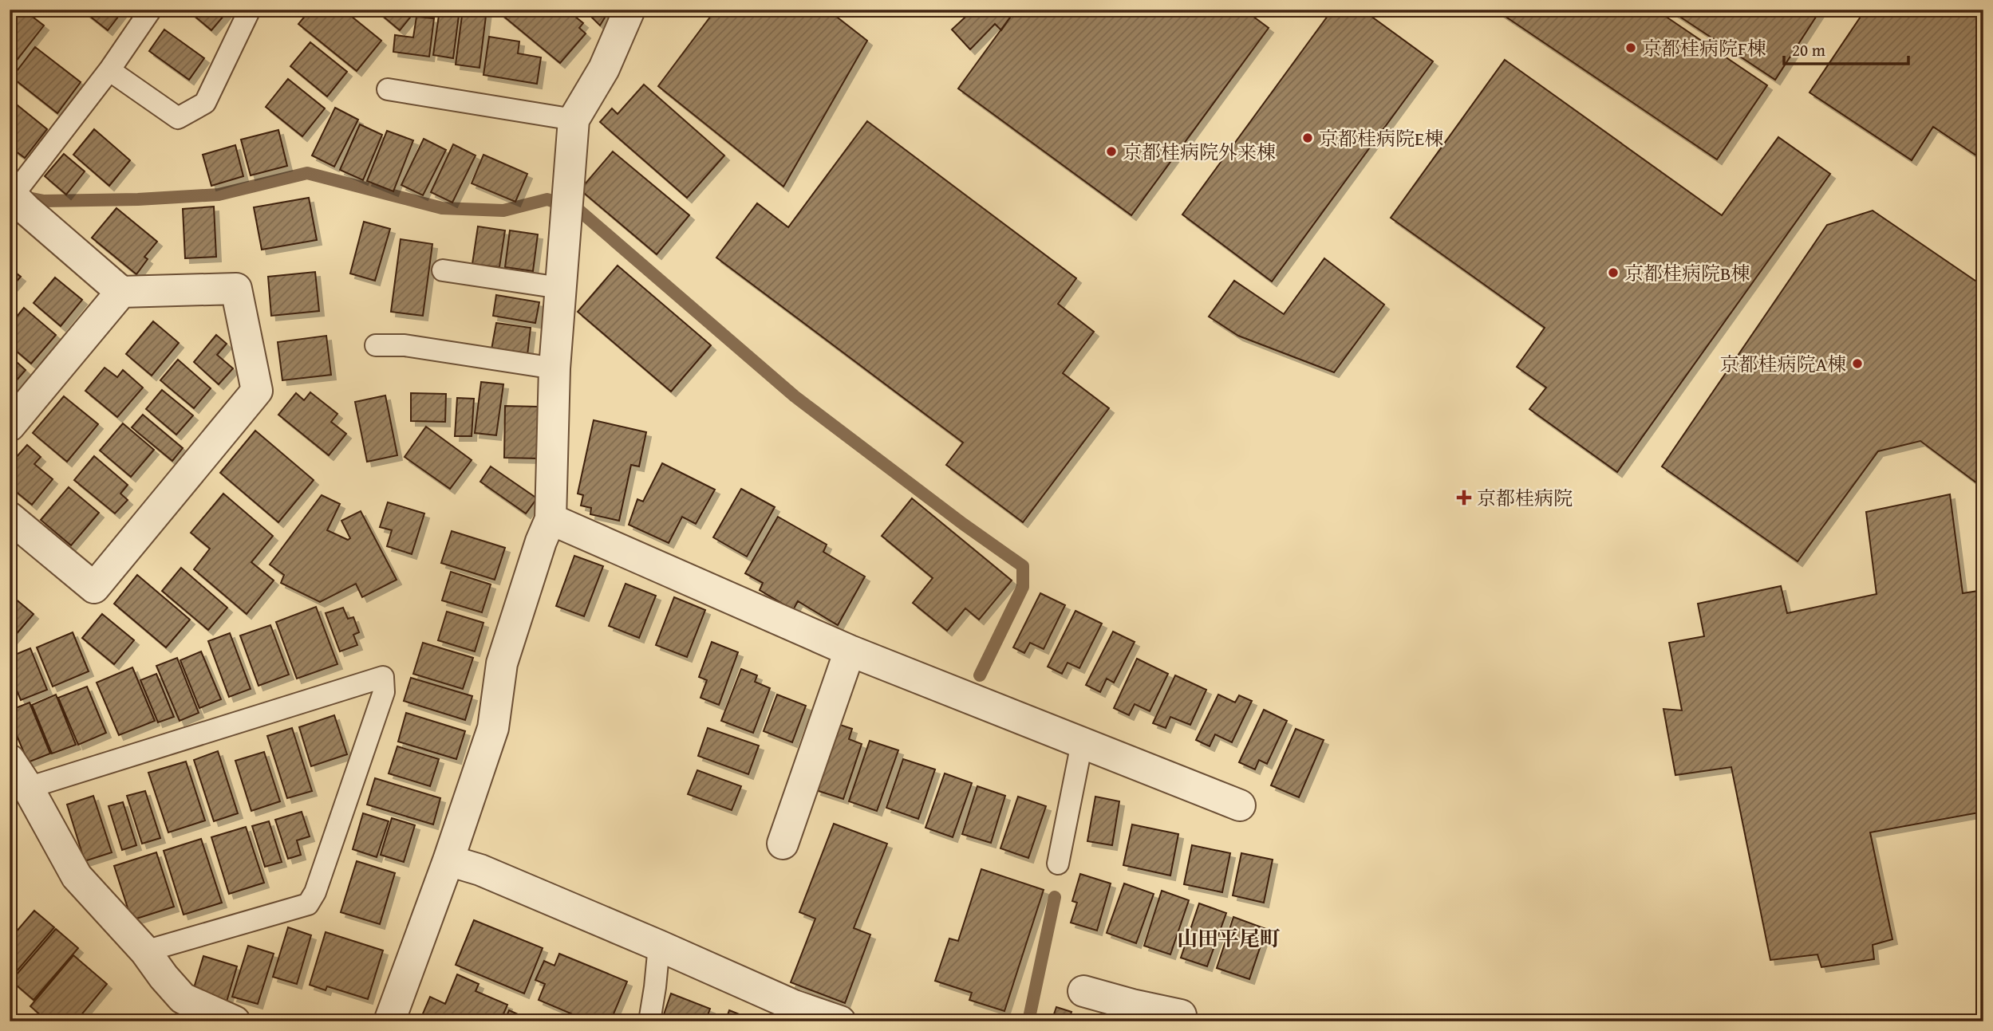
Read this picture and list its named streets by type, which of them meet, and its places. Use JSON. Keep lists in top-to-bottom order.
{
  "districts": ["山田平尾町"],
  "places": {
    "other": [
      "京都桂病院F棟",
      "京都桂病院E棟",
      "京都桂病院外来棟",
      "京都桂病院B棟",
      "京都桂病院A棟"
    ],
    "health": ["京都桂病院"]
  },
  "scale_bar": "20 m"
}
